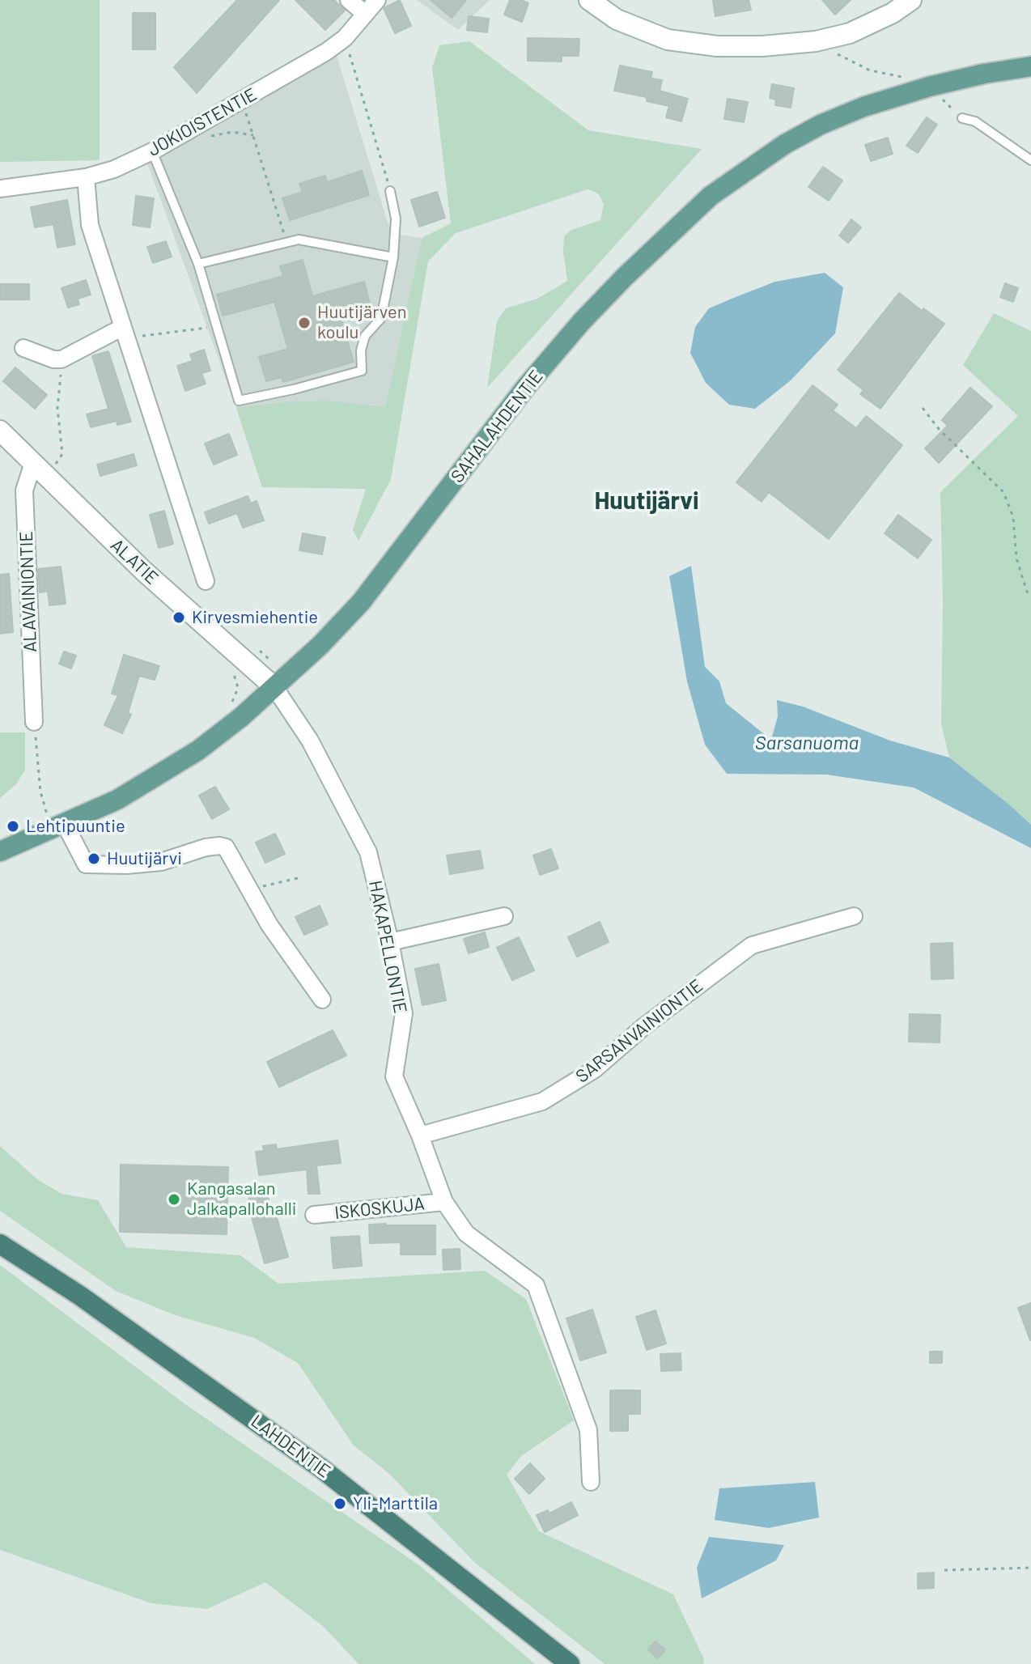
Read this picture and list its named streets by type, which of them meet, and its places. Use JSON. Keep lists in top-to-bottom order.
{
  "streets": {
    "highway": ["LAHDENTIE"],
    "main road": ["SAHALAHDENTIE"],
    "street": [
      "JOKIOISTENTIE",
      "ALATIE",
      "ALAVAINIONTIE",
      "HAKAPELLONTIE",
      "SARSANVAINIONTIE",
      "ISKOSKUJA"
    ]
  },
  "crossings": [
    ["SAHALAHDENTIE", "ALATIE"],
    ["SAHALAHDENTIE", "HAKAPELLONTIE"],
    ["ALATIE", "ALAVAINIONTIE"],
    ["ALATIE", "HAKAPELLONTIE"],
    ["HAKAPELLONTIE", "SARSANVAINIONTIE"],
    ["HAKAPELLONTIE", "ISKOSKUJA"]
  ],
  "districts": ["Huutijärvi"],
  "water": ["Sarsanuoma"],
  "places": [
    "Huutijärven koulu",
    "Kirvesmiehentie",
    "Lehtipuuntie",
    "Huutijärvi",
    "Kangasalan Jalkapallohalli",
    "Yli-Marttila"
  ]
}
